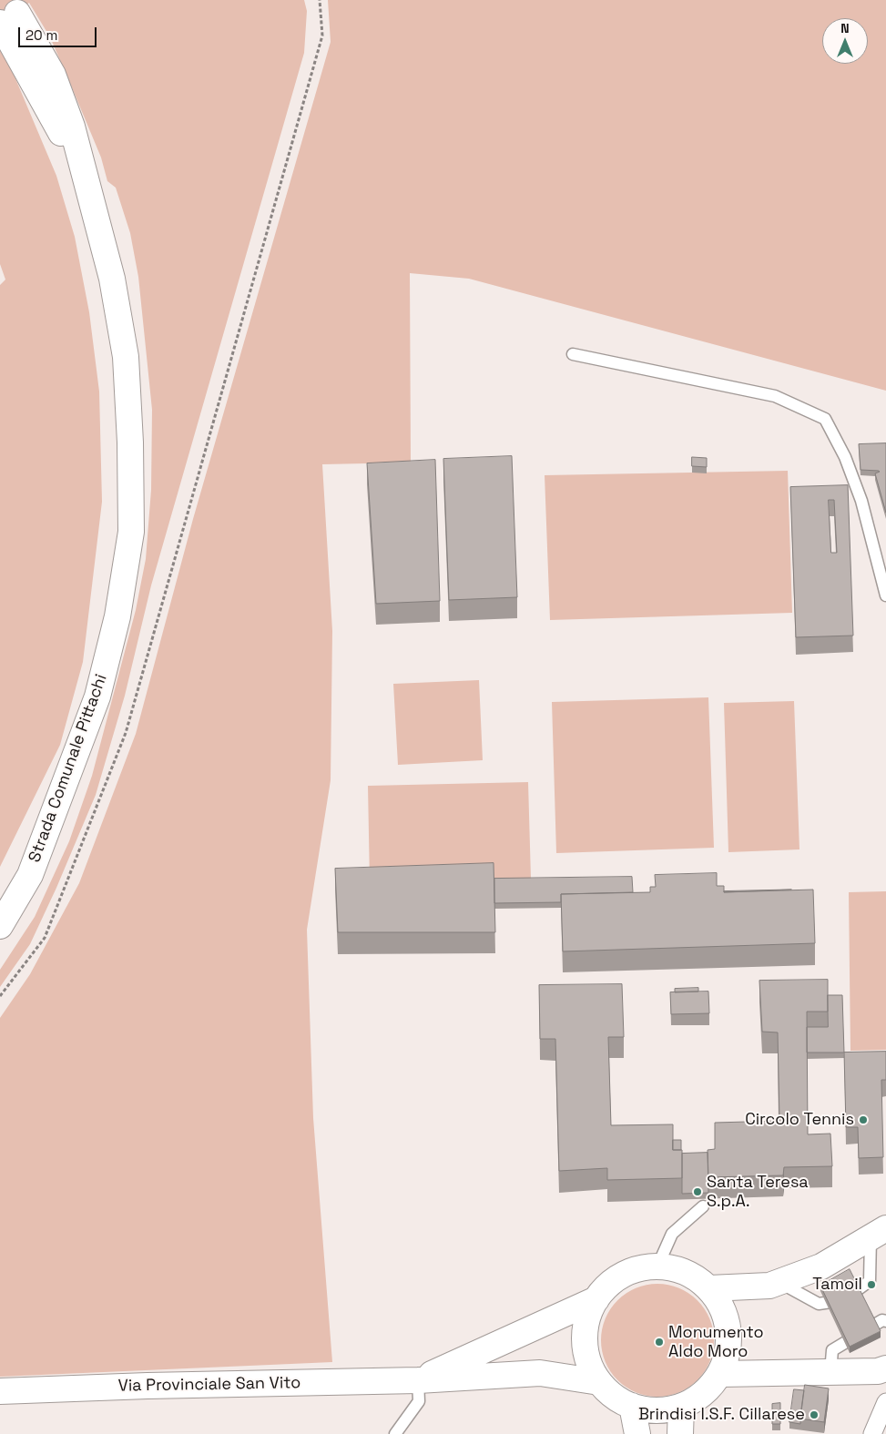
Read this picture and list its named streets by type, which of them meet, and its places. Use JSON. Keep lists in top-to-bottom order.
{
  "streets": {
    "main road": ["Strada Comunale Pittachi", "Via Provinciale San Vito"]
  },
  "places": [
    "Circolo Tennis",
    "Santa Teresa S.p.A.",
    "Tamoil",
    "Monumento Aldo Moro",
    "Brindisi I.S.F. Cillarese"
  ],
  "scale_bar": "20 m",
  "north": "top"
}
